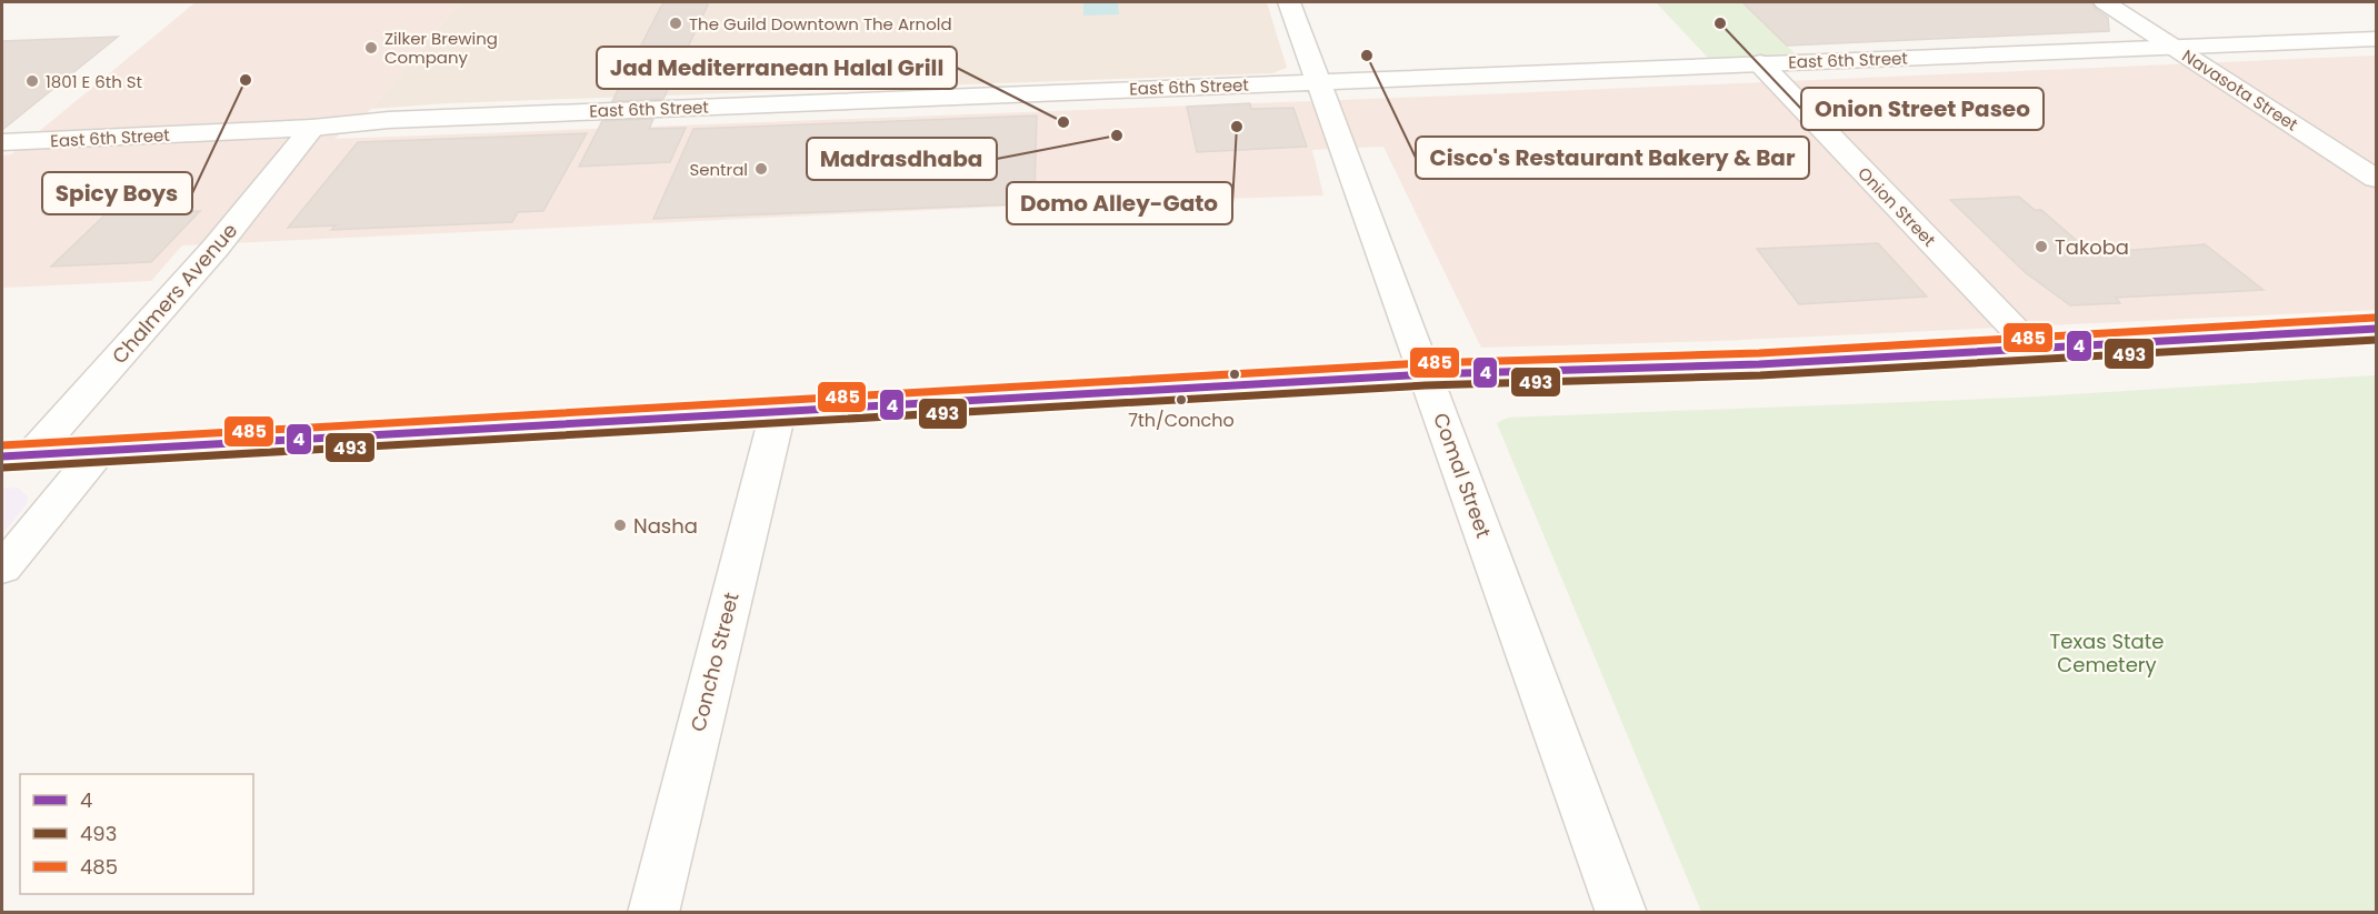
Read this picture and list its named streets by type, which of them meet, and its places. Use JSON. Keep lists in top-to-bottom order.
{
  "streets": {
    "street": [
      "East 6th Street",
      "Navasota Street",
      "Onion Street",
      "Chalmers Avenue",
      "Comal Street",
      "Concho Street"
    ]
  },
  "crossings": [
    ["East 6th Street", "Navasota Street"],
    ["East 6th Street", "Onion Street"],
    ["East 6th Street", "Chalmers Avenue"],
    ["East 6th Street", "Comal Street"]
  ],
  "parks": ["Texas State Cemetery"],
  "places": [
    "The Guild Downtown The Arnold",
    "Onion Street Paseo",
    "Zilker Brewing Company",
    "Cisco's Restaurant Bakery & Bar",
    "Spicy Boys",
    "1801 E 6th St",
    "Jad Mediterranean Halal Grill",
    "Domo Alley-Gato",
    "Madrasdhaba",
    "Sentral",
    "Takoba",
    "7th/Concho",
    "Nasha"
  ],
  "lines": ["transit line 485", "transit line 4", "transit line 493"],
  "legend": ["4", "493", "485"]
}
